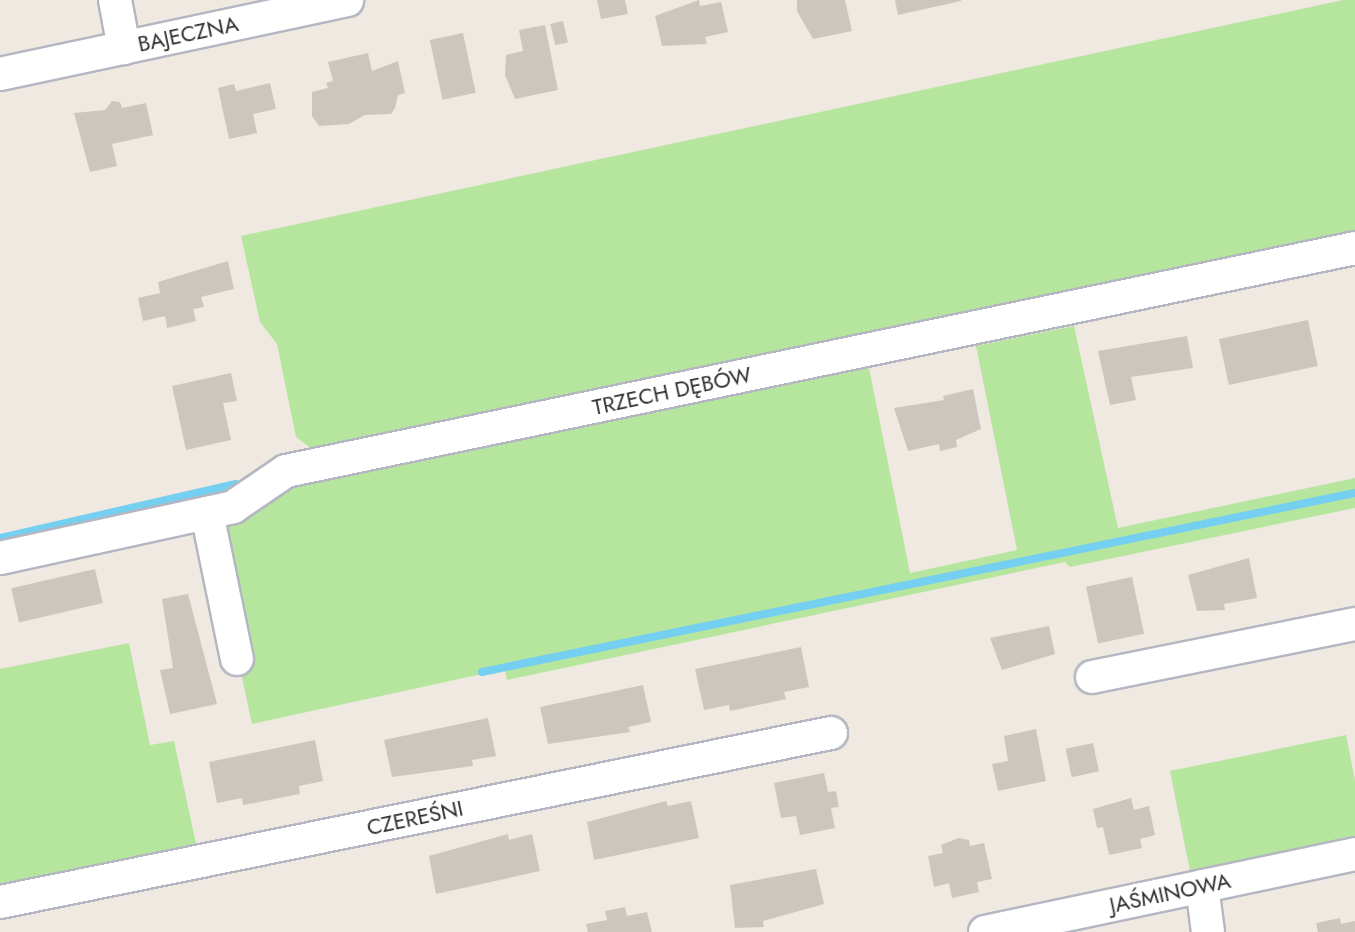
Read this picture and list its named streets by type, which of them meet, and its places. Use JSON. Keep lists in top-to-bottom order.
{
  "streets": {
    "street": [
      "BAJECZNA",
      "TRZECH DĘBÓW",
      "CZEREŚNI",
      "JAŚMINOWA"
    ]
  }
}
